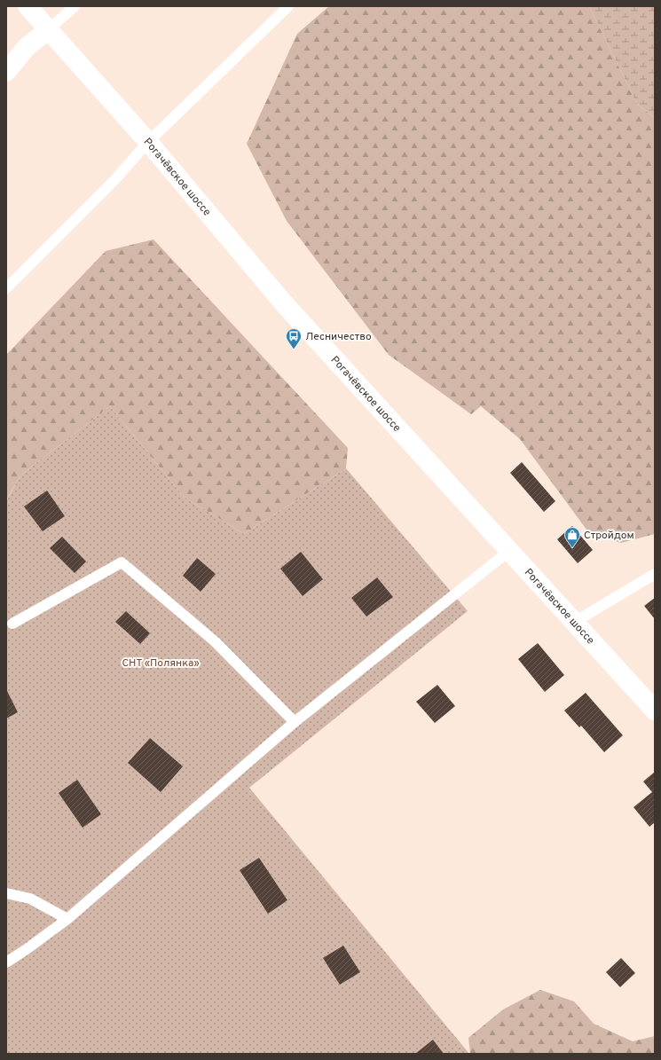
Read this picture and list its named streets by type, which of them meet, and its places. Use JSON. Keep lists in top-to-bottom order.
{
  "streets": {
    "main road": ["Рогачёвское шоссе"]
  },
  "parks": ["СНТ «Полянка»"],
  "places": {
    "bus stop": ["Лесничество"],
    "shop": ["Стройдом"]
  }
}
